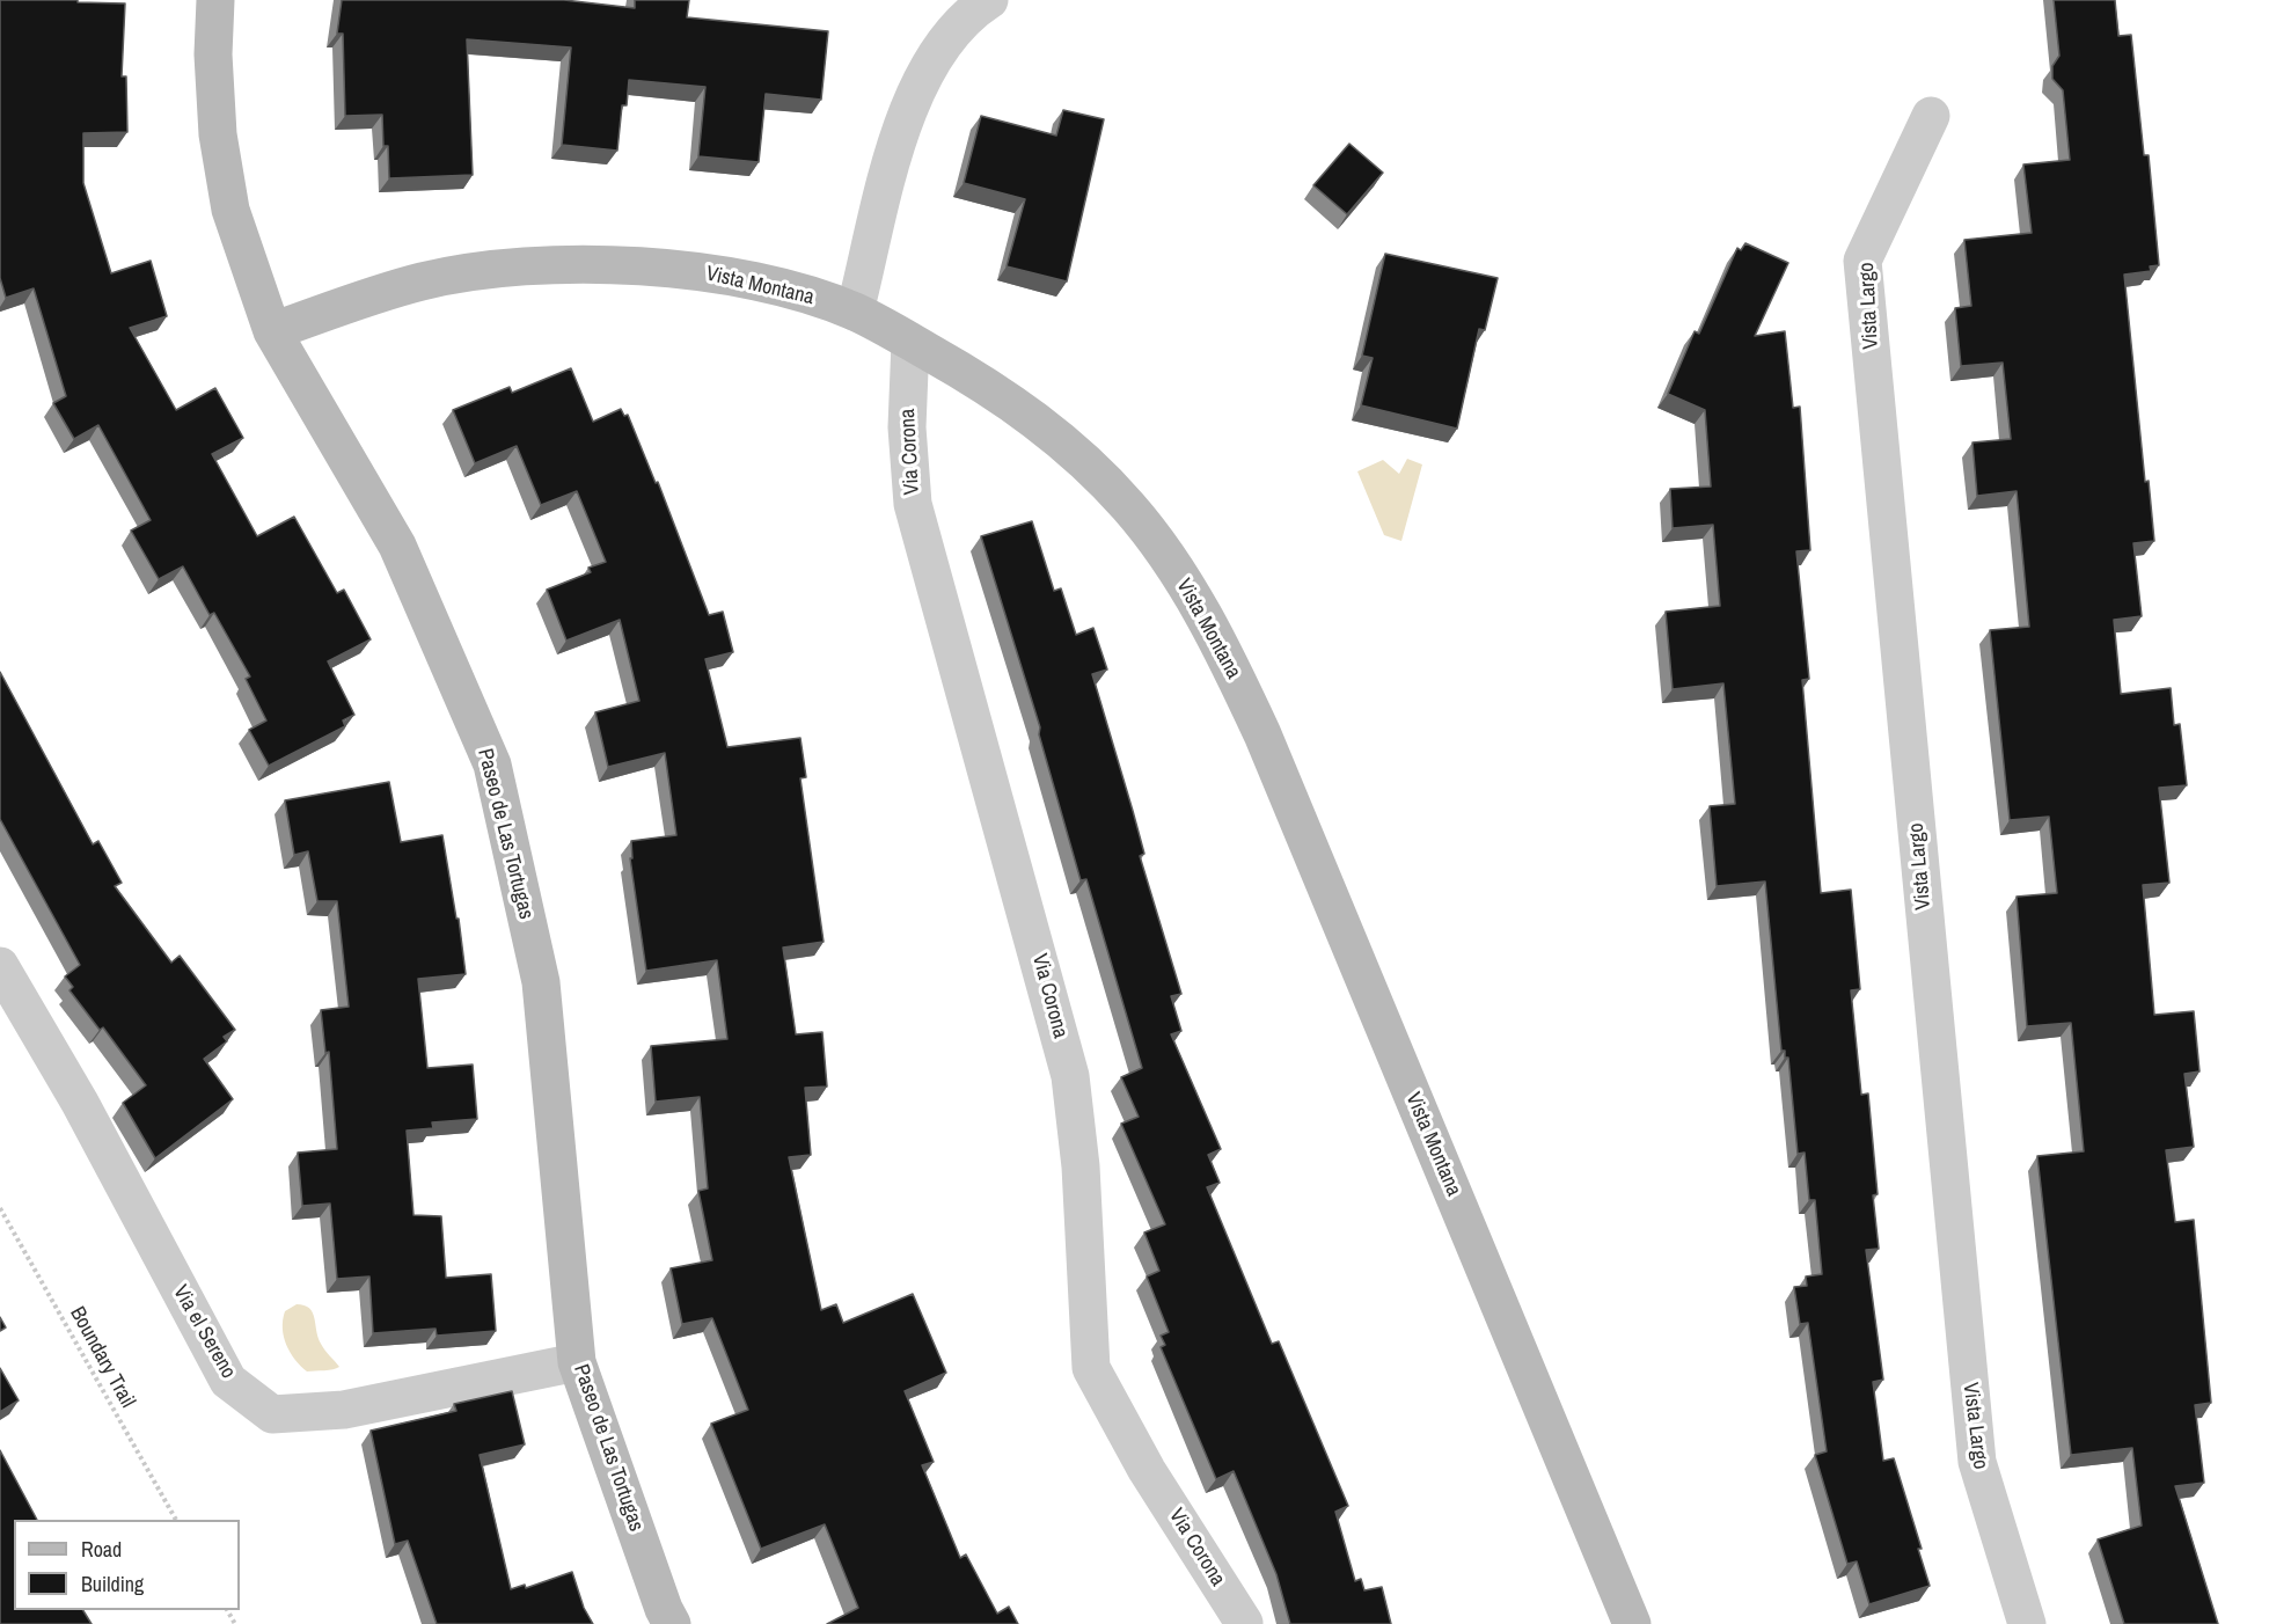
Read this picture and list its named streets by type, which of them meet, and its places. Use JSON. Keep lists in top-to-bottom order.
{
  "streets": {
    "street": [
      "Vista Montana",
      "Vista Largo",
      "Via Corona",
      "Paseo de Las Tortugas",
      "Via el Sereno"
    ],
    "path": ["Boundary Trail"]
  },
  "crossings": [
    ["Vista Montana", "Via Corona"],
    ["Vista Montana", "Paseo de Las Tortugas"],
    ["Paseo de Las Tortugas", "Via el Sereno"]
  ],
  "legend": ["Road", "Building"]
}
